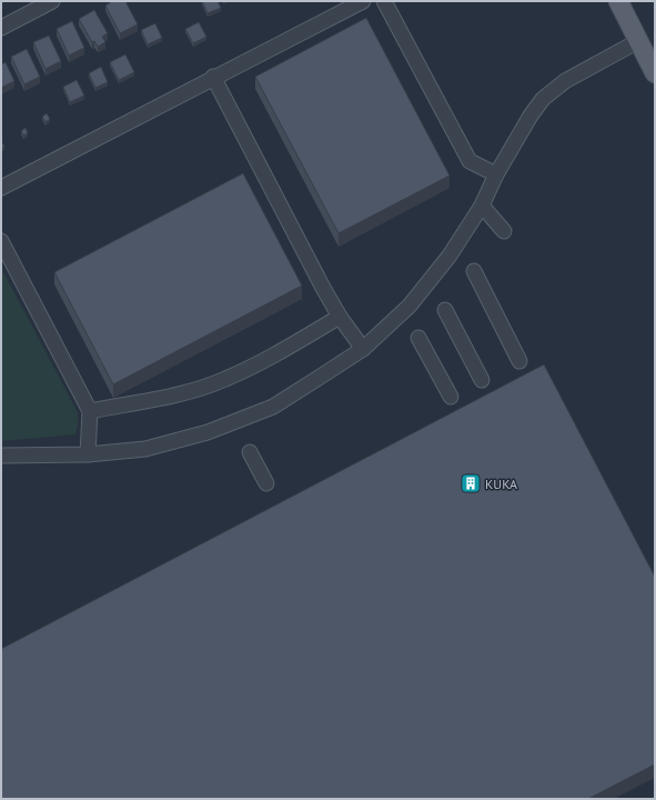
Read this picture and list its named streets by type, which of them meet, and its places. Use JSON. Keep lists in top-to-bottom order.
{
  "places": {
    "building": ["KUKA"]
  }
}
